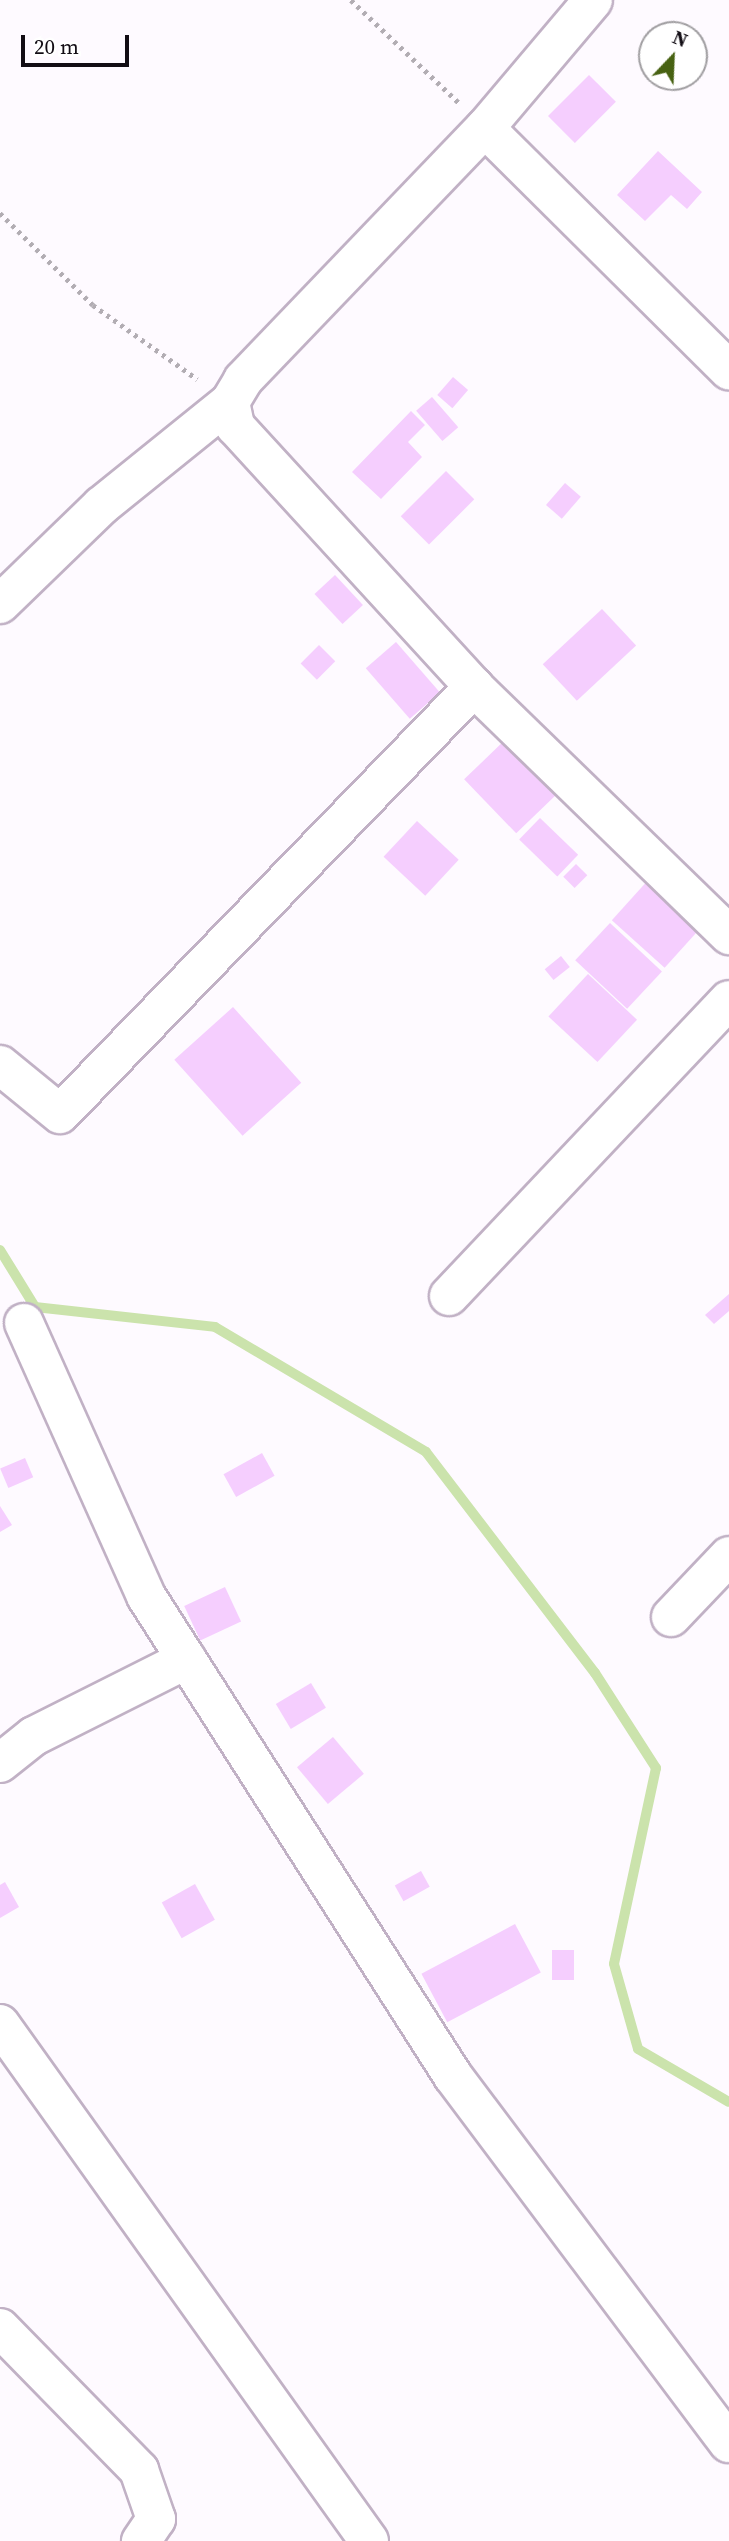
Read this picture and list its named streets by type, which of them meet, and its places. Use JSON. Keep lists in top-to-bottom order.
{
  "scale_bar": "20 m",
  "north": "top right"
}
